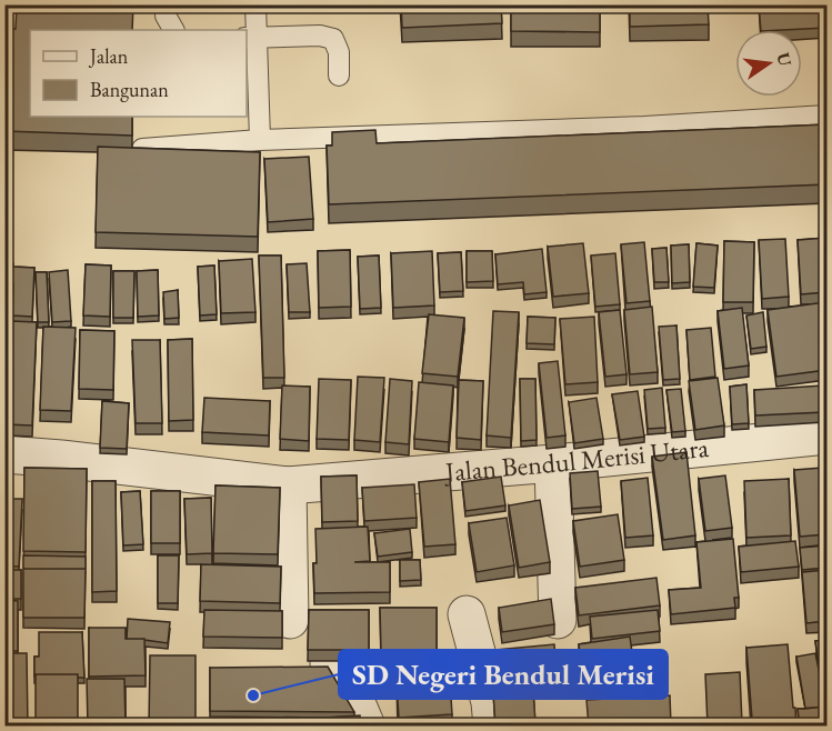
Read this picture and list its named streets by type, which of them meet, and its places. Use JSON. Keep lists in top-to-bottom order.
{
  "streets": {
    "street": ["Jalan Bendul Merisi Utara"]
  },
  "places": ["SD Negeri Bendul Merisi"],
  "legend": ["Jalan", "Bangunan"],
  "north": "right"
}
